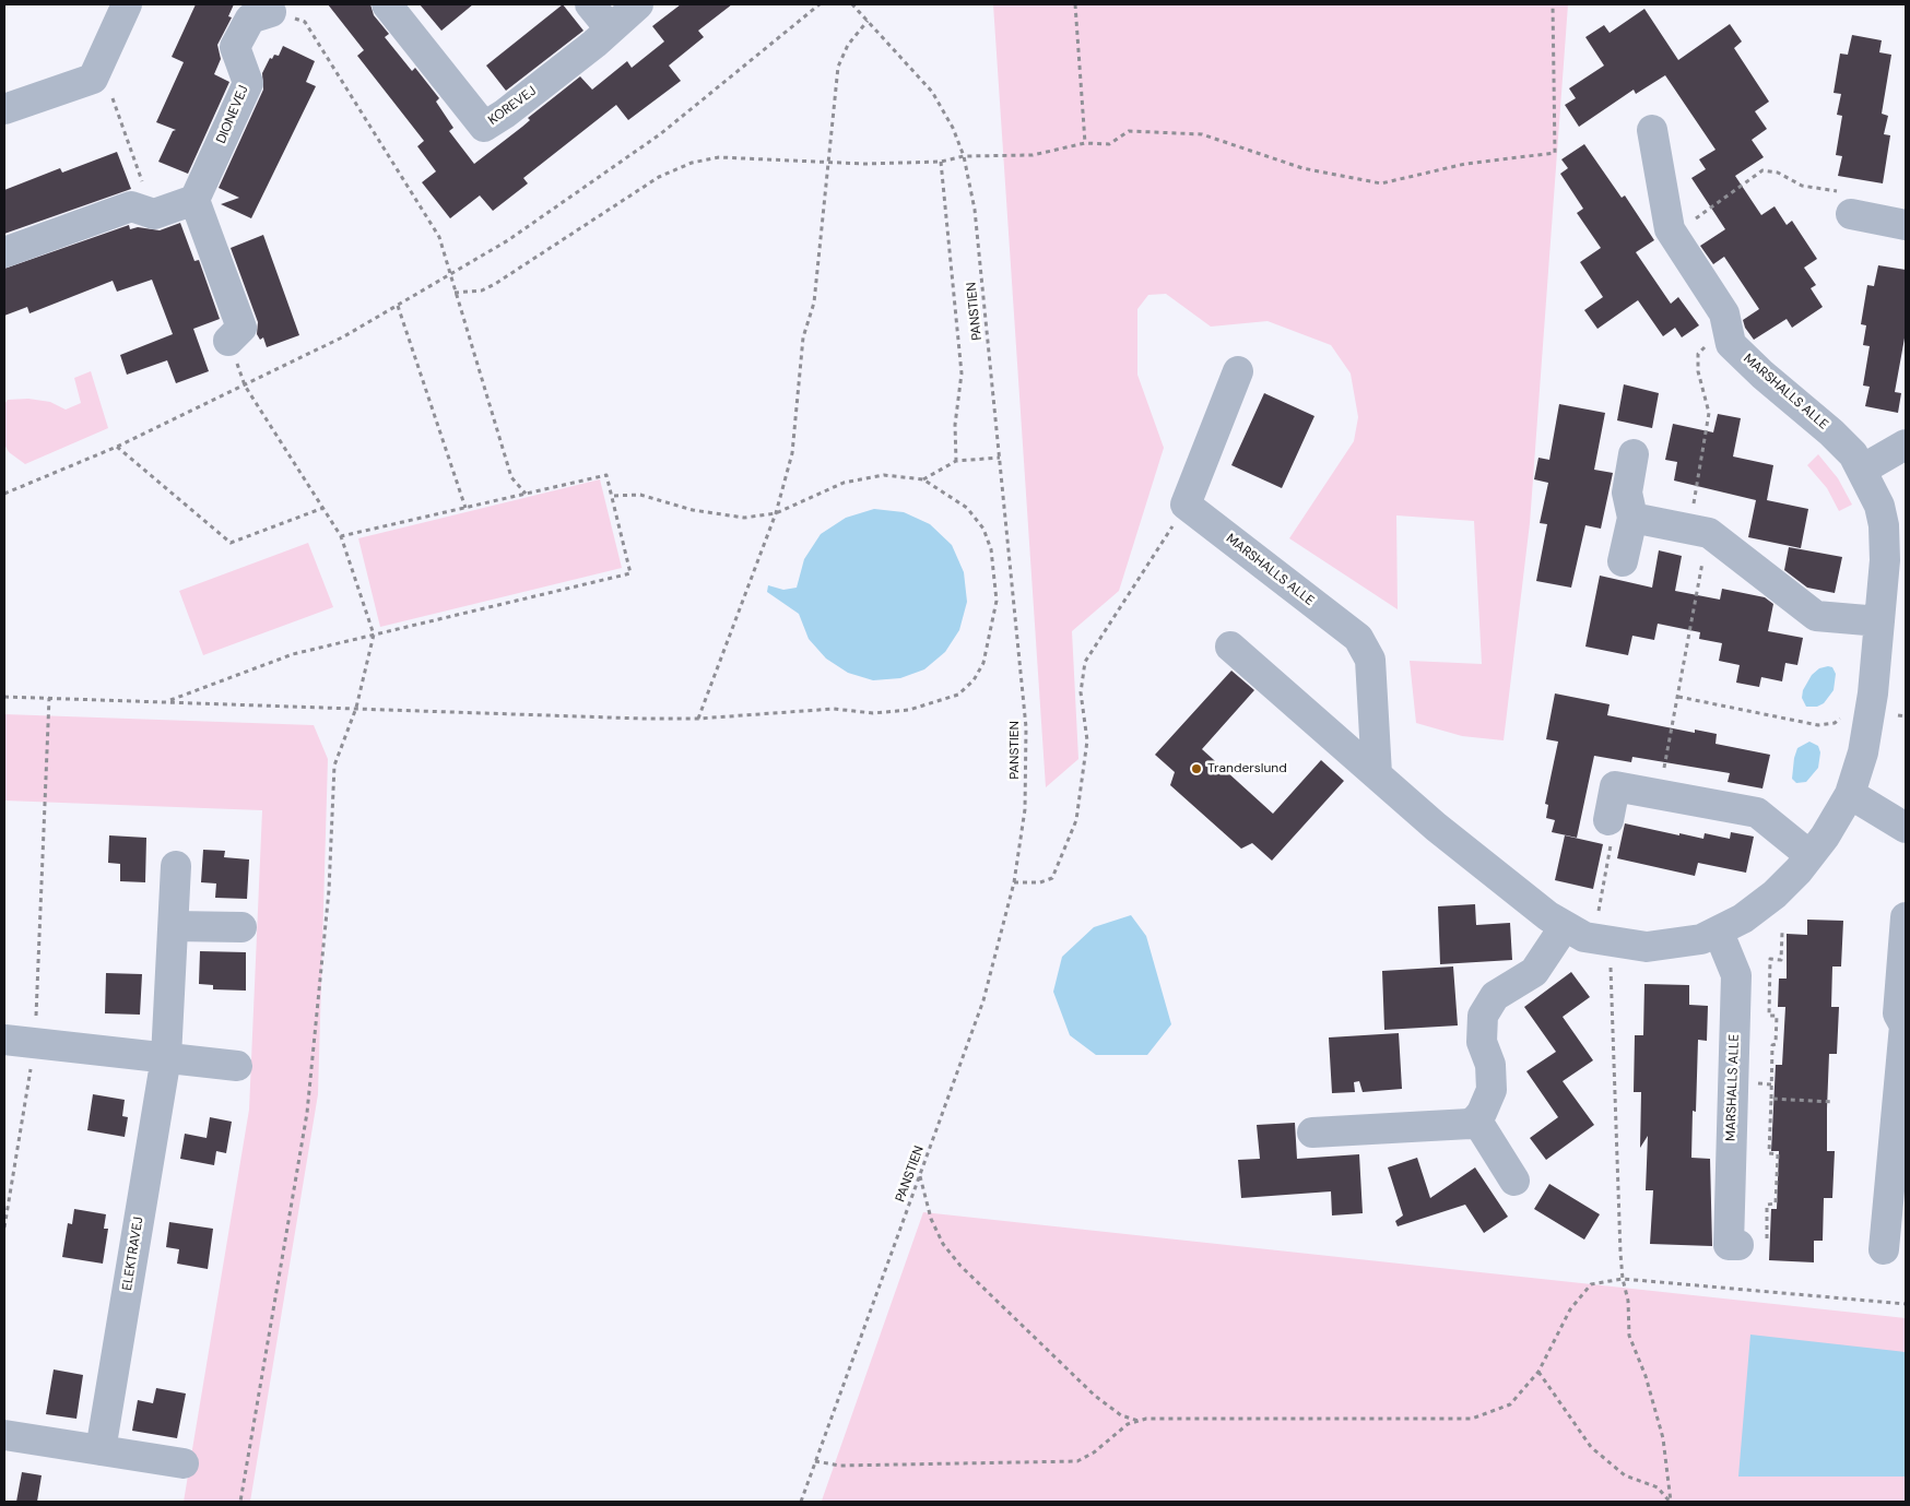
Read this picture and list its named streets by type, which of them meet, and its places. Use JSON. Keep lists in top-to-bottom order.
{
  "streets": {
    "street": [
      "KOREVEJ",
      "DIONEVEJ",
      "MARSHALLS ALLE",
      "ELEKTRAVEJ"
    ],
    "path": ["PANSTIEN"]
  },
  "places": ["Tranderslund"]
}
